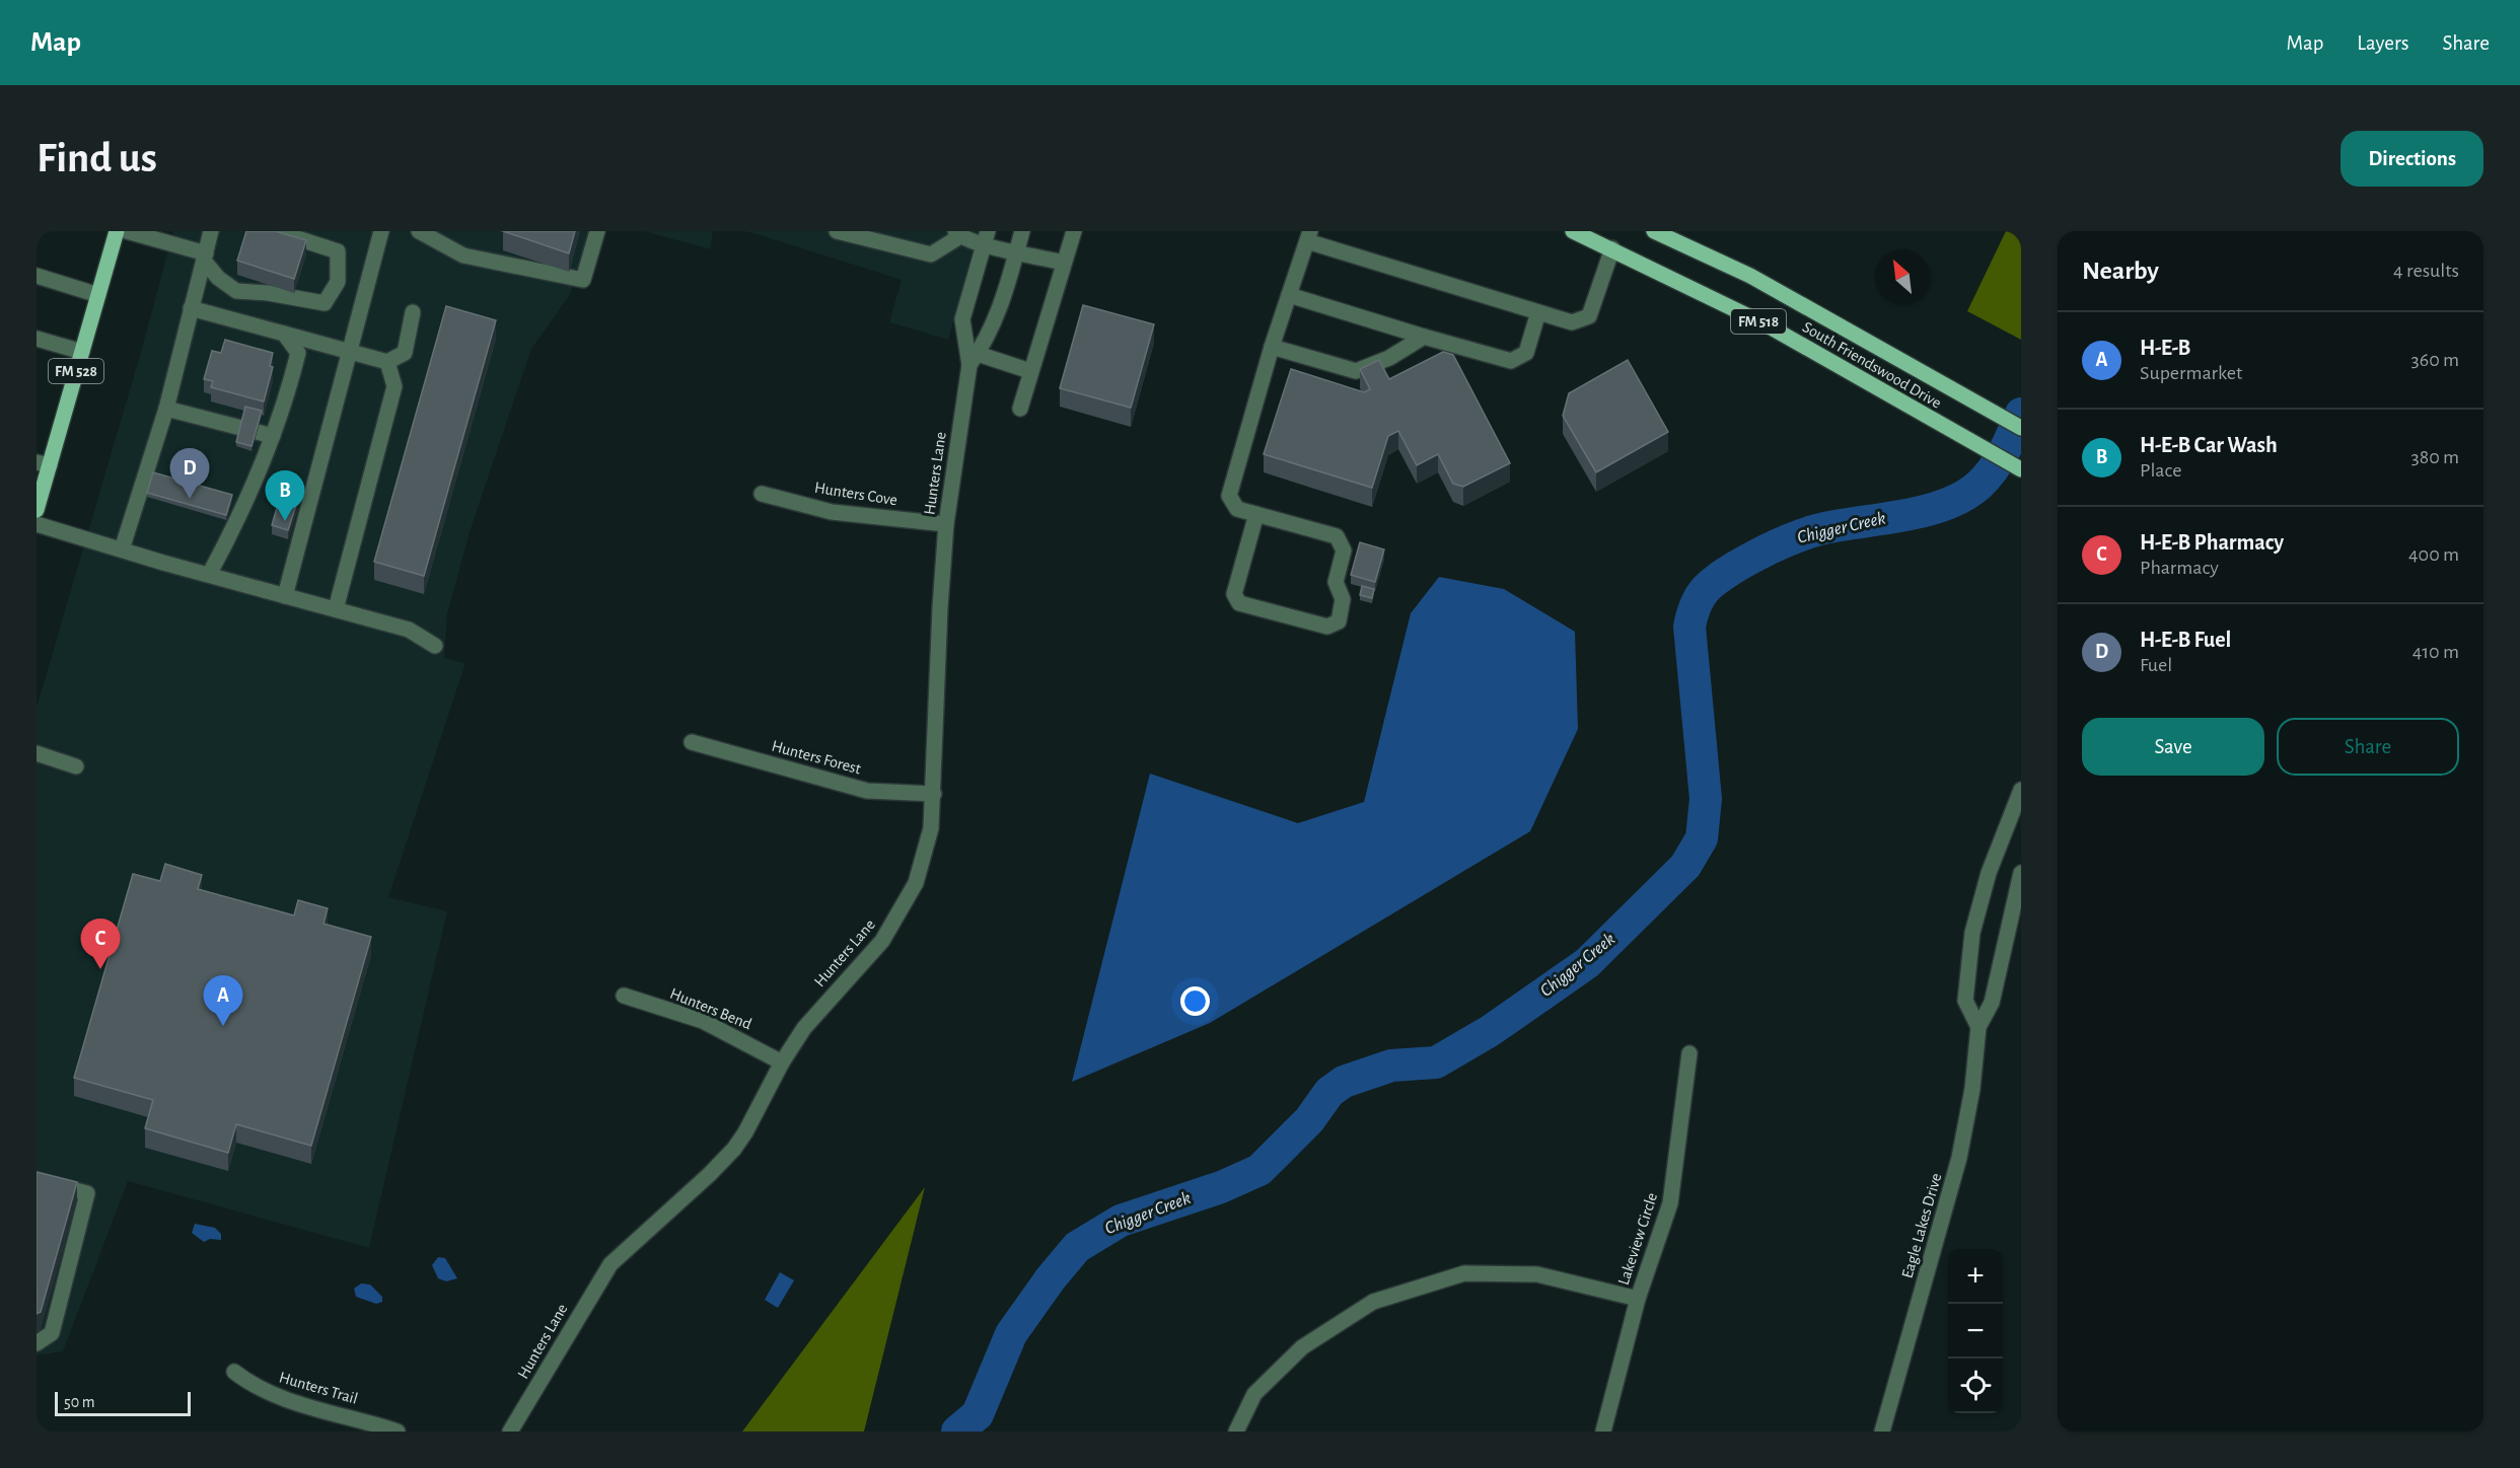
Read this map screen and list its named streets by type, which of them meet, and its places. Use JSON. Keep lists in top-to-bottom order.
{
  "streets": {
    "main road": ["FM 518", "South Friendswood Drive", "FM 528"],
    "street": [
      "Hunters Lane",
      "Hunters Cove",
      "Hunters Forest",
      "Hunters Bend",
      "Eagle Lakes Drive",
      "Lakeview Circle",
      "Hunters Trail"
    ]
  },
  "crossings": [
    ["Hunters Lane", "Hunters Cove"],
    ["Hunters Lane", "Hunters Forest"],
    ["Hunters Lane", "Hunters Bend"]
  ],
  "water": ["Chigger Creek"],
  "scale_bar": "50 m",
  "north": "top left",
  "page": {
    "header": "Map",
    "nav": ["Map", "Layers", "Share"],
    "buttons": [
      "Directions",
      ["Save", "Share"]
    ],
    "title": "Find us",
    "heading": ["Nearby", "4 results"],
    "list": [
      {
        "mark": "A",
        "name": "H-E-B",
        "note": "Supermarket",
        "value": "360 m"
      },
      {
        "mark": "B",
        "name": "H-E-B Car Wash",
        "note": "Place",
        "value": "380 m"
      },
      {
        "mark": "C",
        "name": "H-E-B Pharmacy",
        "note": "Pharmacy",
        "value": "400 m"
      },
      {
        "mark": "D",
        "name": "H-E-B Fuel",
        "note": "Fuel",
        "value": "410 m"
      }
    ],
    "pins": [
      "D",
      "B",
      "C",
      "A"
    ],
    "map_buttons": ["+", "−"],
    "scale": "50 m"
  }
}
